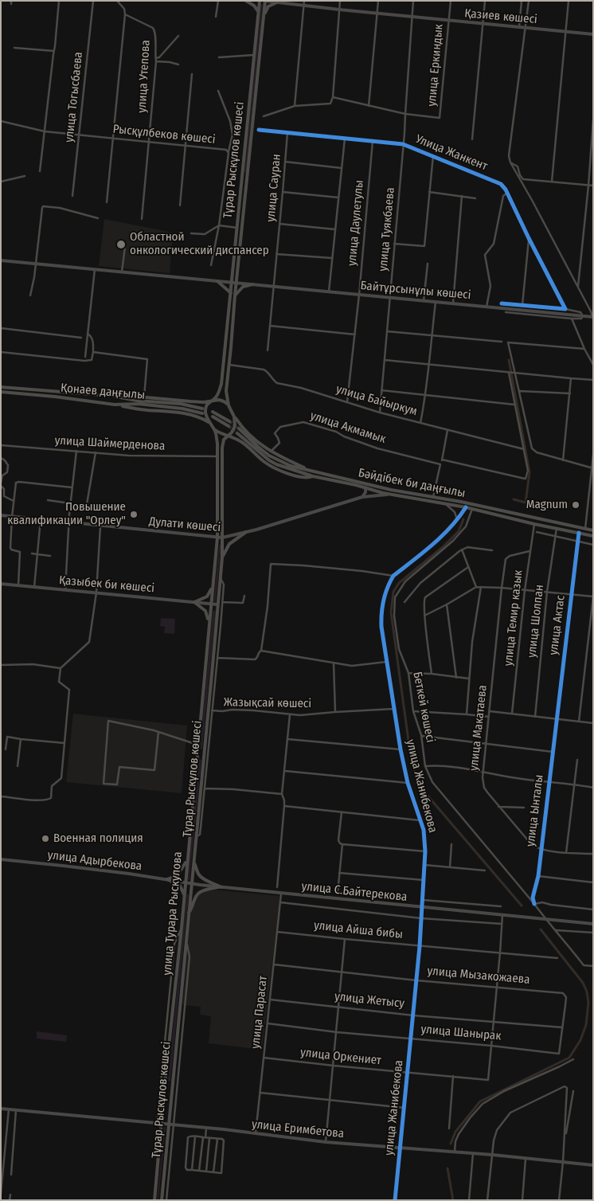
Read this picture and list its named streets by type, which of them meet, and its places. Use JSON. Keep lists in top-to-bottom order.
{
  "streets": {
    "main road": [
      "Қазиев көшесі",
      "Тұрар Рыскұлов көшесі",
      "Байтұрсынұлы көшесі",
      "Қонаев даңғылы",
      "Бәйдібек би даңғылы",
      "Дулати көшесі",
      "Қазыбек би көшесі",
      "улица Адырбекова",
      "улица С.Байтерекова",
      "улица Турара Рыскулова",
      "улица Еримбетова"
    ],
    "street": [
      "улица Еркиндык",
      "улица Утепова",
      "улица Тогысбаева",
      "Рысқұлбеков көшесі",
      "Улица Жанкент",
      "улица Сауран",
      "улица Даулетулы",
      "улица Туякбаева",
      "улица Байыркум",
      "улица Акмамык",
      "улица Шаймерденова",
      "улица Темир казык",
      "улица Шолпан",
      "улица Актас",
      "Жазықсай көшесі",
      "Беткей көшесі",
      "улица Макатаева",
      "улица Жанибекова",
      "улица Ынталы",
      "улица Айша бибы",
      "улица Мызакожаева",
      "улица Жетысу",
      "улица Парасат",
      "улица Шанырак",
      "улица Оркениет"
    ]
  },
  "crossings": [
    ["Қазиев көшесі", "улица Еркиндык"],
    ["Қазиев көшесі", "Тұрар Рыскұлов көшесі"],
    ["Қазиев көшесі", "улица Туякбаева"],
    ["улица Еркиндык", "улица Туякбаева"],
    ["улица Утепова", "Рысқұлбеков көшесі"],
    ["улица Тогысбаева", "Рысқұлбеков көшесі"],
    ["Улица Жанкент", "улица Сауран"],
    ["Улица Жанкент", "улица Даулетулы"],
    ["Улица Жанкент", "улица Туякбаева"],
    ["Тұрар Рыскұлов көшесі", "Байтұрсынұлы көшесі"],
    ["Тұрар Рыскұлов көшесі", "Дулати көшесі"],
    ["Тұрар Рыскұлов көшесі", "Қазыбек би көшесі"],
    ["Тұрар Рыскұлов көшесі", "улица С.Байтерекова"],
    ["Тұрар Рыскұлов көшесі", "улица Еримбетова"],
    ["улица Сауран", "Байтұрсынұлы көшесі"],
    ["улица Даулетулы", "Байтұрсынұлы көшесі"],
    ["улица Даулетулы", "улица Байыркум"],
    ["улица Туякбаева", "Байтұрсынұлы көшесі"],
    ["улица Туякбаева", "улица Байыркум"],
    ["Бәйдібек би даңғылы", "Дулати көшесі"],
    ["Бәйдібек би даңғылы", "улица Темир казык"],
    ["Бәйдібек би даңғылы", "улица Шолпан"],
    ["Бәйдібек би даңғылы", "улица Актас"],
    ["Бәйдібек би даңғылы", "Беткей көшесі"],
    ["Бәйдібек би даңғылы", "улица Жанибекова"],
    ["Қазыбек би көшесі", "улица Турара Рыскулова"],
    ["улица Темир казык", "улица Макатаева"],
    ["улица Актас", "улица Ынталы"],
    ["Жазықсай көшесі", "улица Жанибекова"],
    ["Беткей көшесі", "улица Ынталы"],
    ["улица Макатаева", "улица Ынталы"],
    ["улица Жанибекова", "улица С.Байтерекова"],
    ["улица Жанибекова", "улица Айша бибы"],
    ["улица Жанибекова", "улица Мызакожаева"],
    ["улица Жанибекова", "улица Жетысу"],
    ["улица Жанибекова", "улица Шанырак"],
    ["улица Жанибекова", "улица Оркениет"],
    ["улица Жанибекова", "улица Еримбетова"],
    ["улица Адырбекова", "улица С.Байтерекова"],
    ["улица Адырбекова", "улица Турара Рыскулова"],
    ["улица С.Байтерекова", "улица Турара Рыскулова"],
    ["улица С.Байтерекова", "улица Парасат"],
    ["улица Турара Рыскулова", "улица Еримбетова"],
    ["улица Айша бибы", "улица Парасат"],
    ["улица Мызакожаева", "улица Жетысу"],
    ["улица Мызакожаева", "улица Парасат"],
    ["улица Мызакожаева", "улица Шанырак"],
    ["улица Жетысу", "улица Парасат"],
    ["улица Жетысу", "улица Шанырак"],
    ["улица Парасат", "улица Шанырак"],
    ["улица Парасат", "улица Оркениет"],
    ["улица Парасат", "улица Еримбетова"],
    ["улица Шанырак", "улица Оркениет"]
  ],
  "places": [
    "Областной онкологический диспансер",
    "Magnum",
    "Повышение квалификации \"Орлеу\"",
    "Военная полиция"
  ]
}
